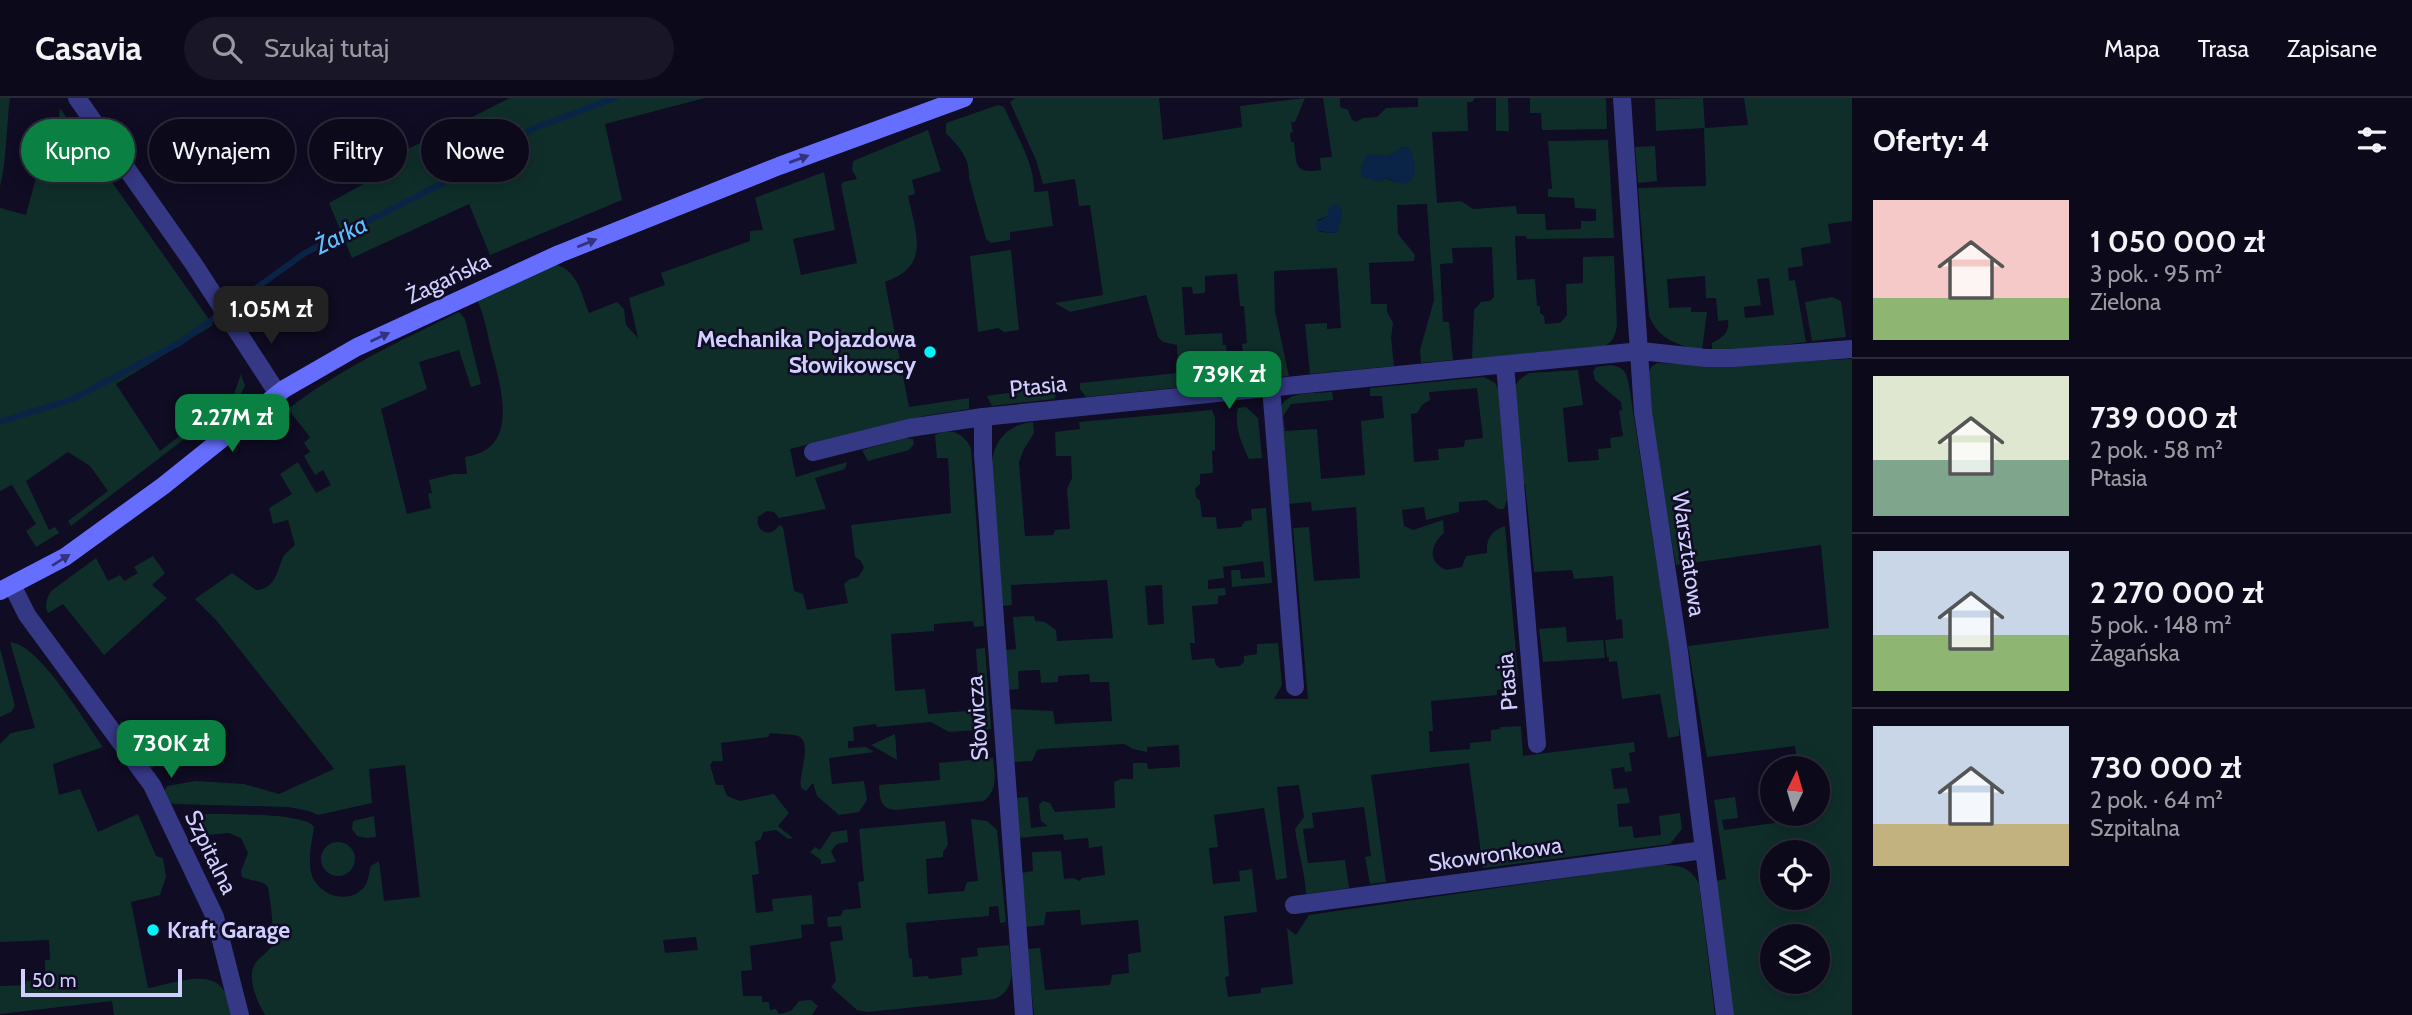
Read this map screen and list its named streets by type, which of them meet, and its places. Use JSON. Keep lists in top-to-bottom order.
{
  "streets": {
    "street": [
      "Żagańska",
      "Ptasia",
      "Warsztatowa",
      "Słowicza",
      "Szpitalna",
      "Skowronkowa"
    ]
  },
  "crossings": [
    ["Żagańska", "Szpitalna"],
    ["Ptasia", "Warsztatowa"],
    ["Ptasia", "Słowicza"],
    ["Warsztatowa", "Skowronkowa"]
  ],
  "one_way": ["Żagańska"],
  "water": ["Żarka"],
  "places": ["Mechanika Pojazdowa Słowikowscy", "Kraft Garage"],
  "scale_bar": "50 m",
  "north": "top",
  "page": {
    "header": "Casavia",
    "search": "Szukaj tutaj",
    "nav": ["Mapa", "Trasa", "Zapisane"],
    "heading": "Oferty: 4",
    "chip": [
      "Kupno",
      "Wynajem",
      "Filtry",
      "Nowe"
    ],
    "list": [
      {
        "name": "1 050 000 zł",
        "note": "3 pok. · 95 m² · Zielona"
      },
      {
        "name": "739 000 zł",
        "note": "2 pok. · 58 m² · Ptasia"
      },
      {
        "name": "2 270 000 zł",
        "note": "5 pok. · 148 m² · Żagańska"
      },
      {
        "name": "730 000 zł",
        "note": "2 pok. · 64 m² · Szpitalna"
      }
    ],
    "price": [
      "1.05M zł",
      "739K zł",
      "2.27M zł",
      "730K zł"
    ],
    "scale": "50 m"
  }
}
